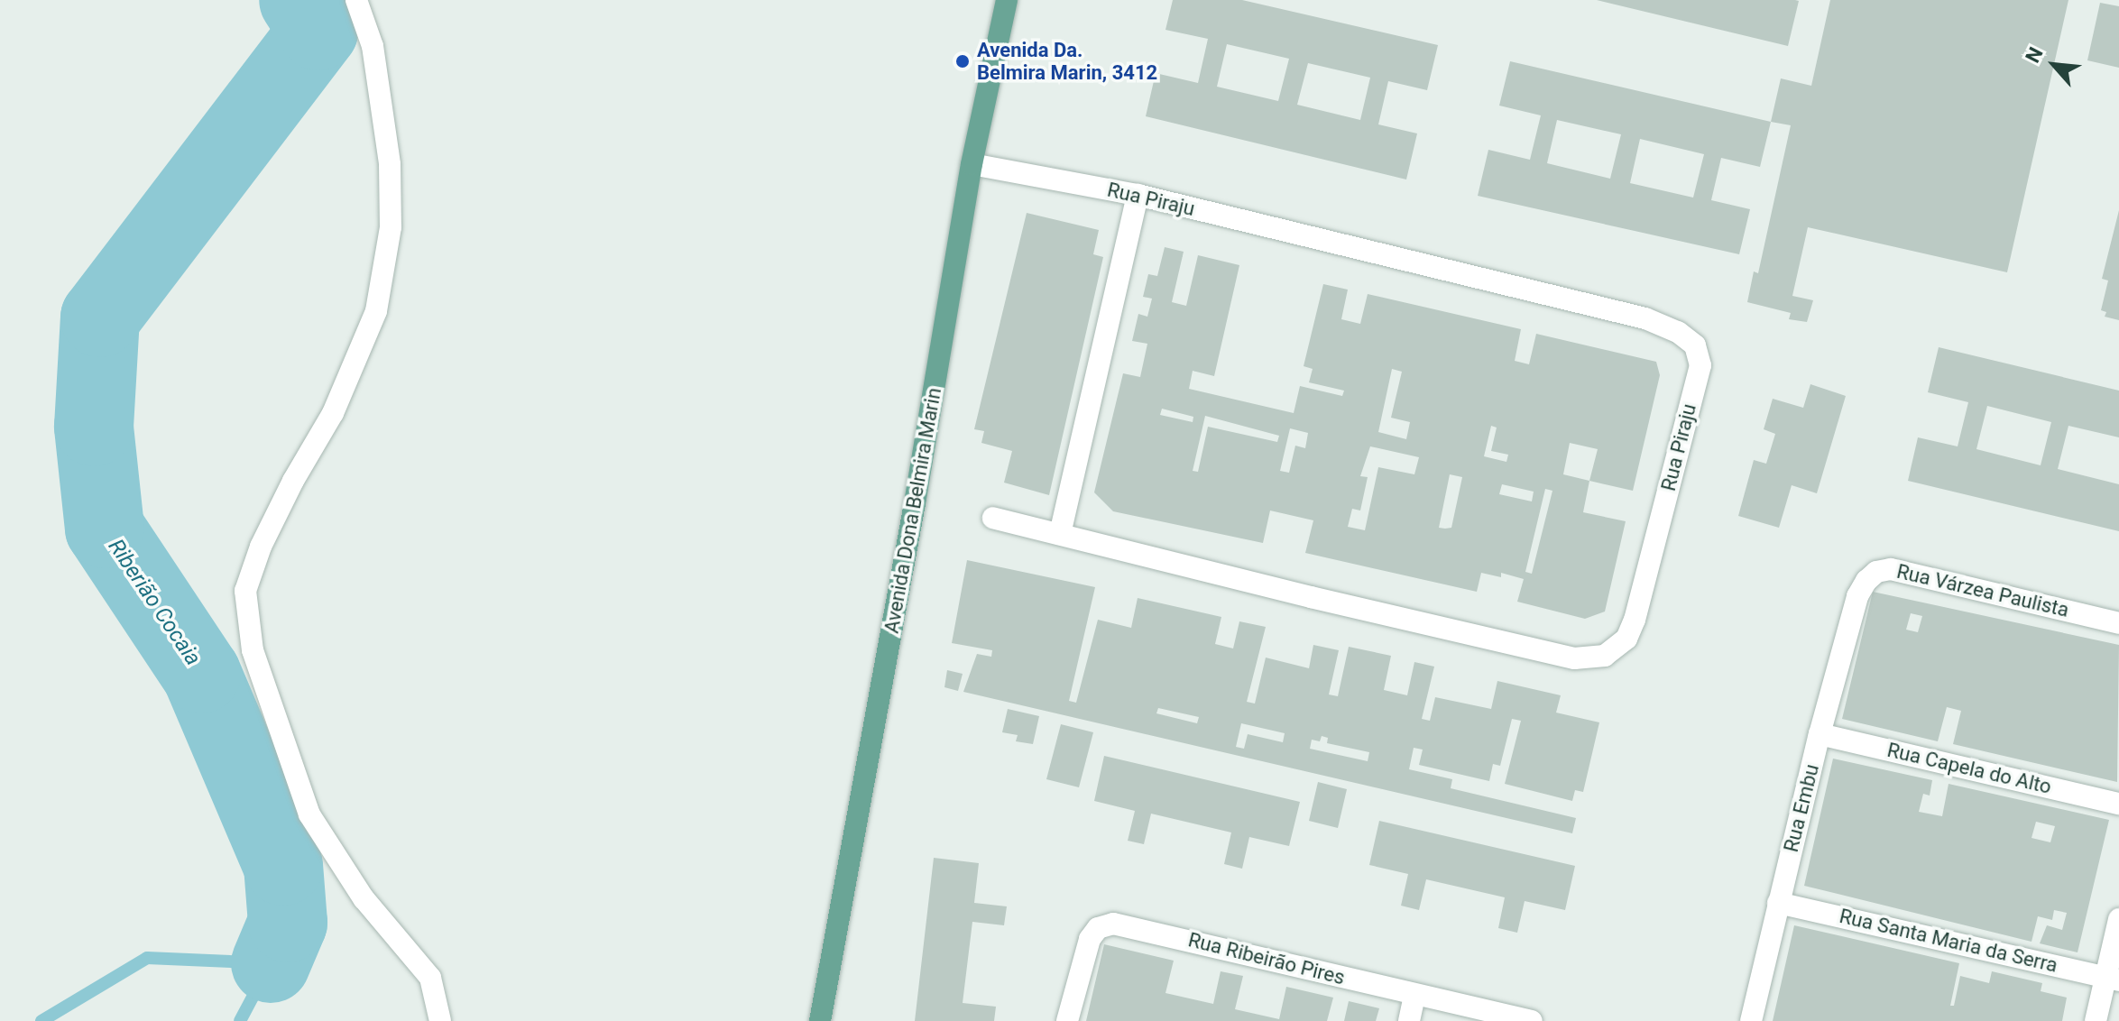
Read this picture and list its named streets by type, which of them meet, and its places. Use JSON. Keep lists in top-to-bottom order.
{
  "streets": {
    "main road": ["Avenida Dona Belmira Marin"],
    "street": [
      "Rua Piraju",
      "Rua Várzea Paulista",
      "Rua Capela do Alto",
      "Rua Embu",
      "Rua Santa Maria da Serra",
      "Rua Ribeirão Pires"
    ]
  },
  "crossings": [
    ["Rua Piraju", "Avenida Dona Belmira Marin"],
    ["Rua Várzea Paulista", "Rua Embu"],
    ["Rua Capela do Alto", "Rua Embu"],
    ["Rua Embu", "Rua Santa Maria da Serra"]
  ],
  "water": ["Riberião Cocaia"],
  "places": ["Avenida Da. Belmira Marin, 3412"],
  "north": "top left"
}
